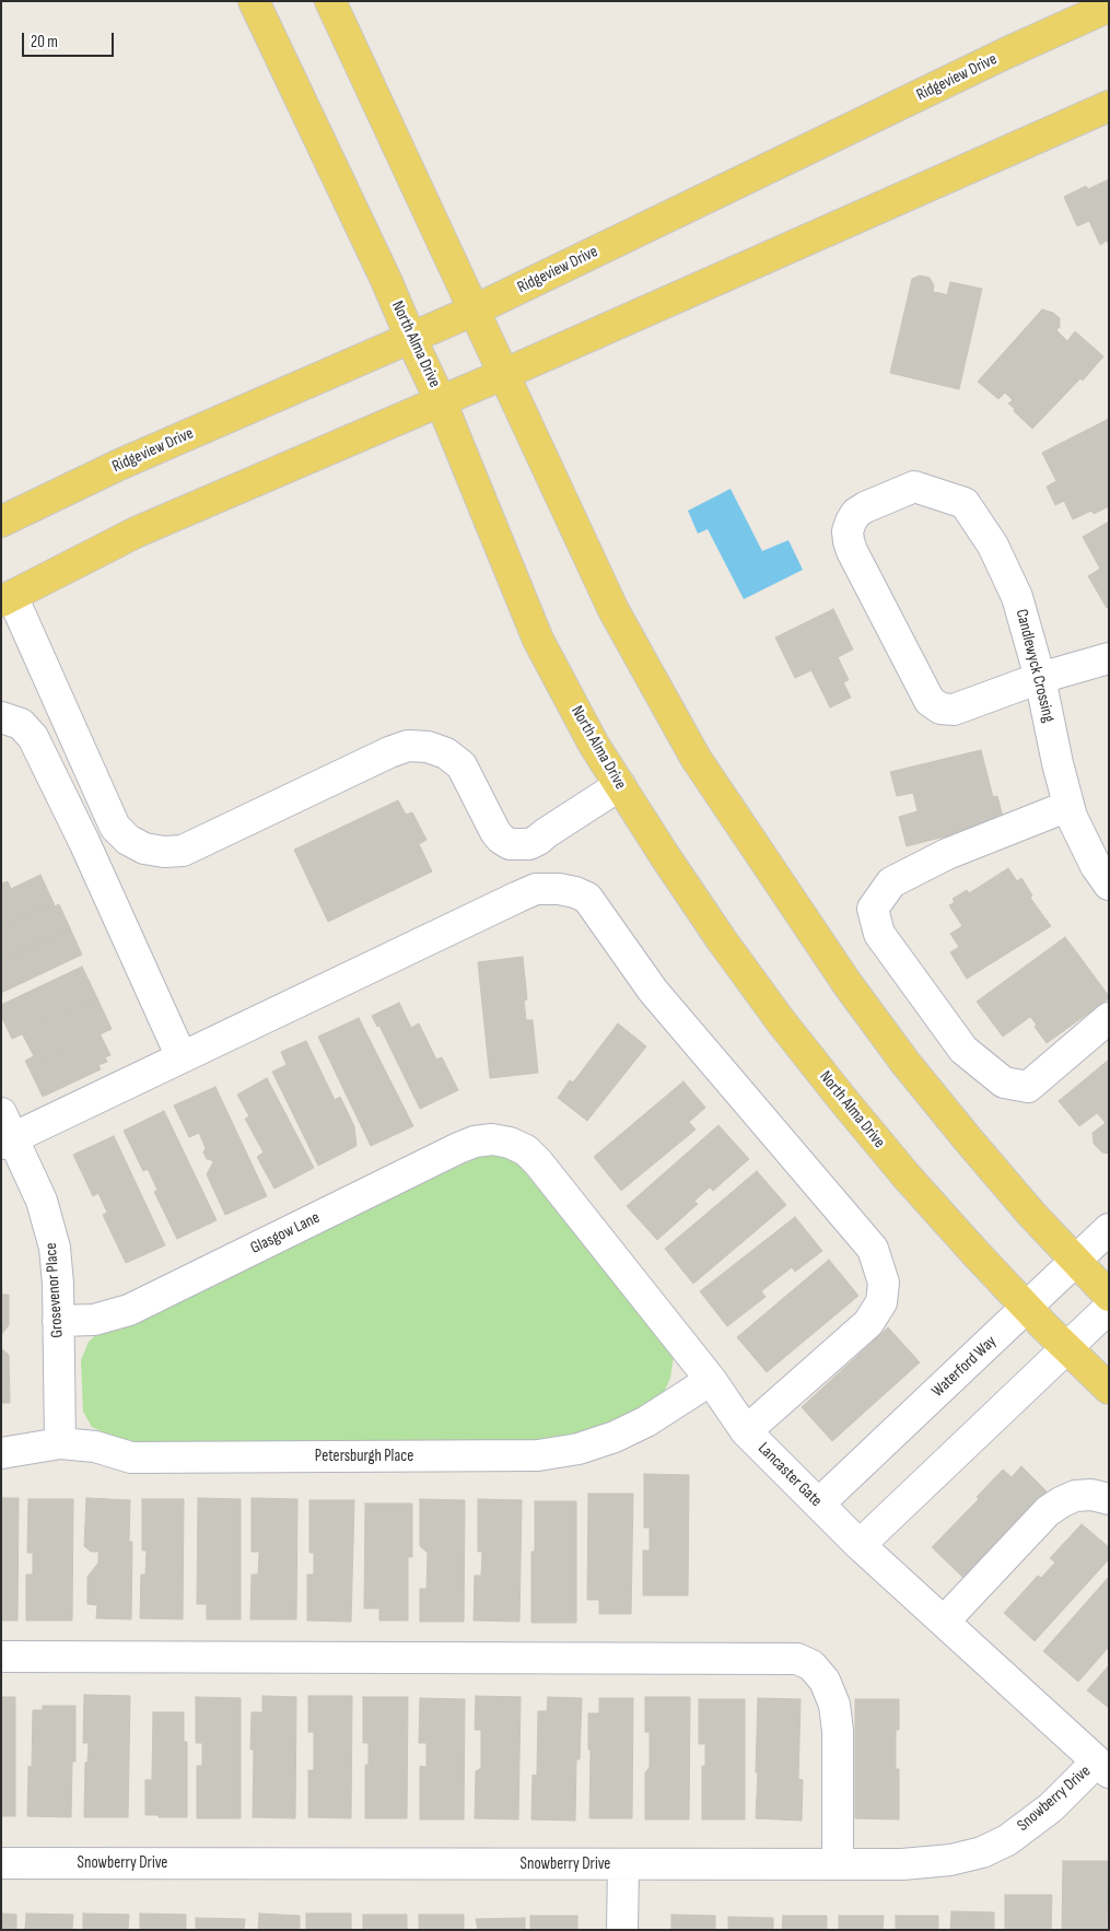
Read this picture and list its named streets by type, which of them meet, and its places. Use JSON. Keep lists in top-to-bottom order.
{
  "streets": {
    "main road": ["Ridgeview Drive", "North Alma Drive"],
    "street": [
      "Candlewyck Crossing",
      "Glasgow Lane",
      "Grosevenor Place",
      "Waterford Way",
      "Petersburgh Place",
      "Lancaster Gate",
      "Snowberry Drive"
    ]
  },
  "crossings": [
    ["Ridgeview Drive", "North Alma Drive"],
    ["North Alma Drive", "Waterford Way"],
    ["Glasgow Lane", "Grosevenor Place"],
    ["Glasgow Lane", "Lancaster Gate"],
    ["Grosevenor Place", "Petersburgh Place"],
    ["Waterford Way", "Lancaster Gate"],
    ["Petersburgh Place", "Lancaster Gate"],
    ["Lancaster Gate", "Snowberry Drive"]
  ],
  "scale_bar": "20 m"
}
